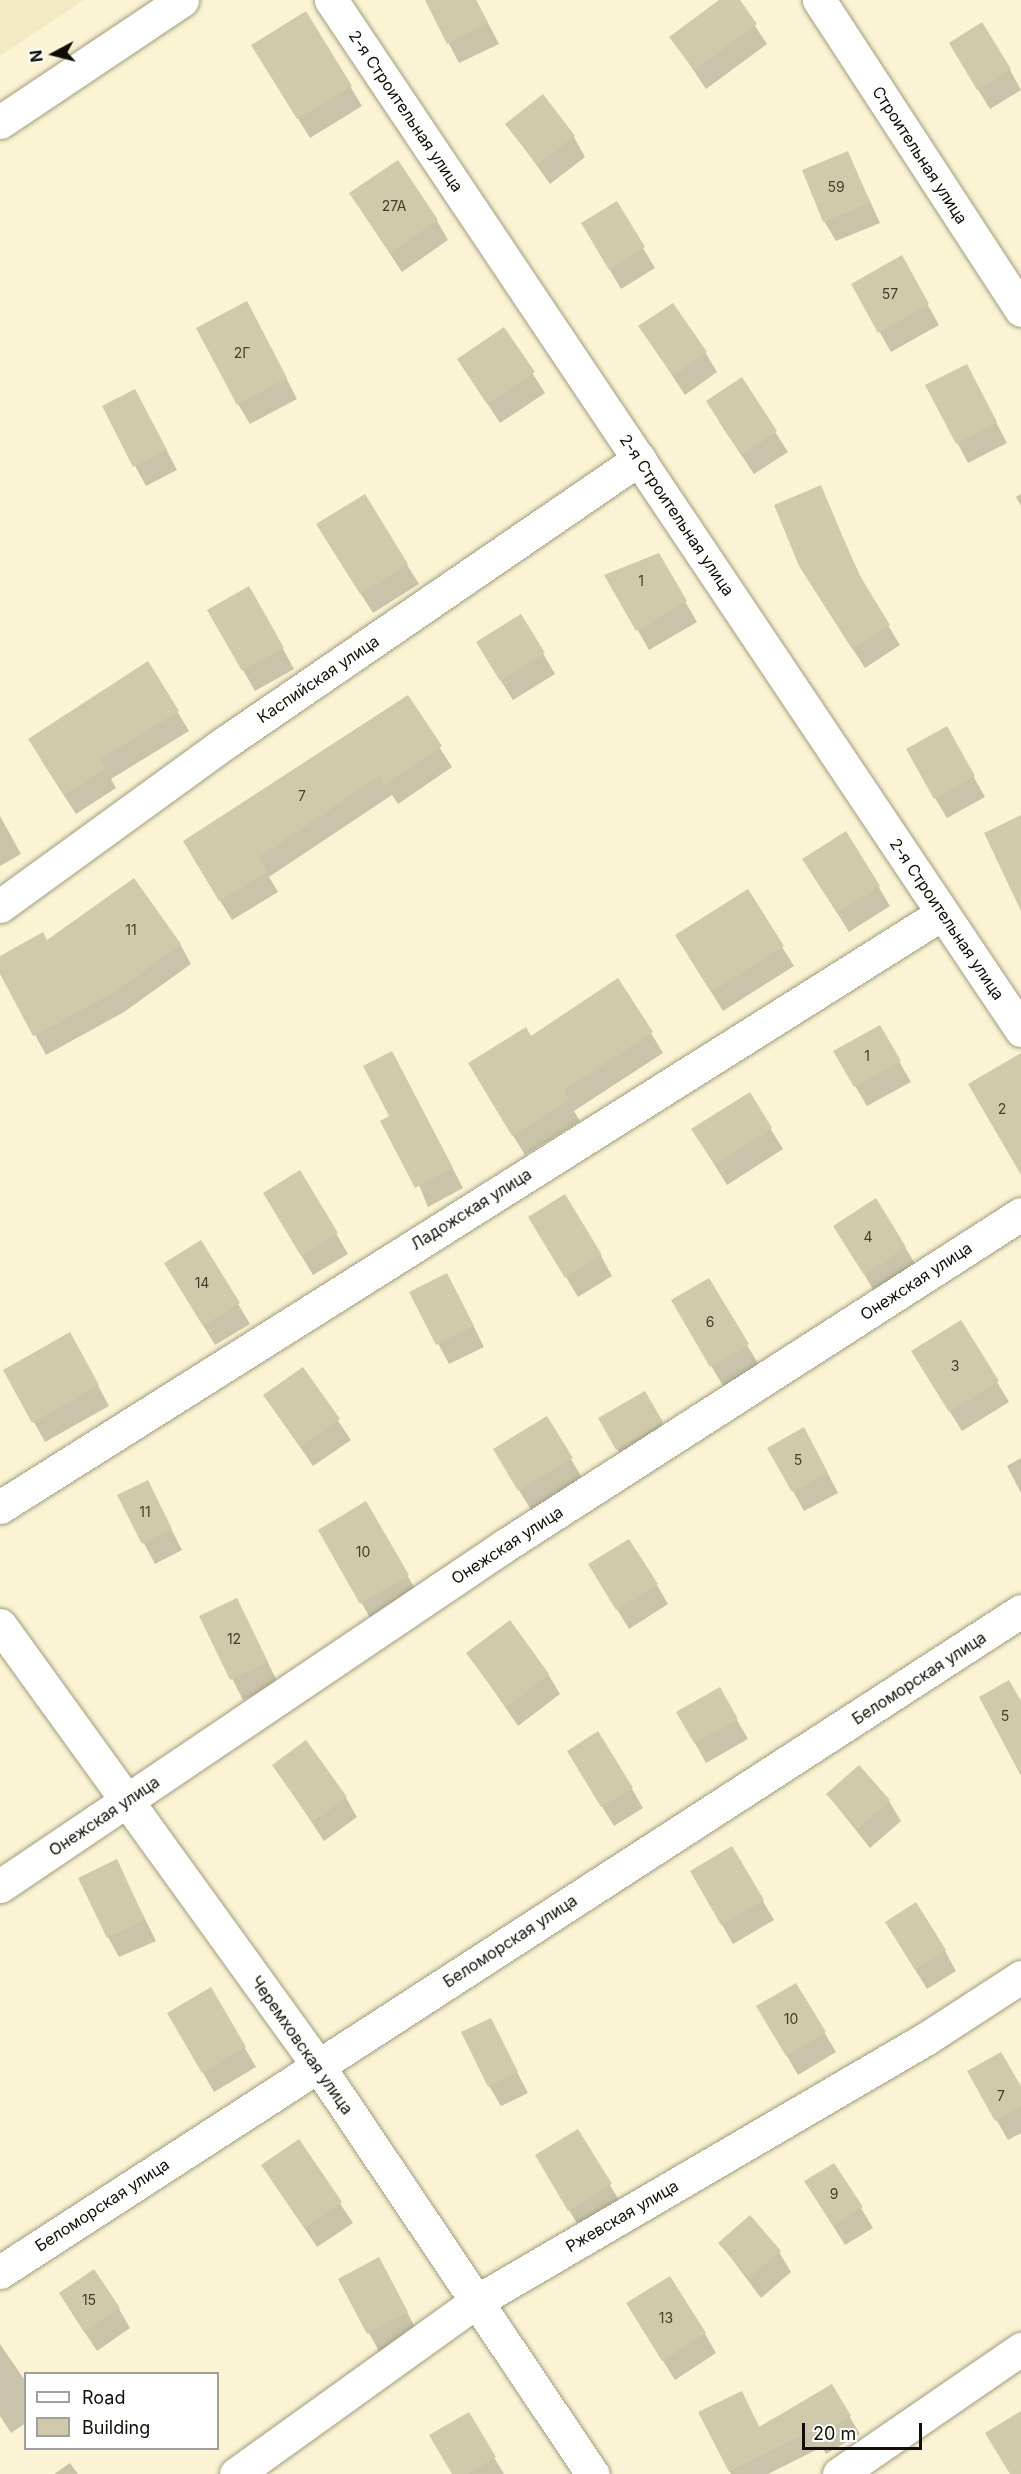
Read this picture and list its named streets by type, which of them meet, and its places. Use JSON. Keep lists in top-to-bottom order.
{
  "streets": {
    "street": [
      "2-я Строительная улица",
      "Строительная улица",
      "Каспийская улица",
      "Ладожская улица",
      "Онежская улица",
      "Беломорская улица",
      "Черемховская улица",
      "Ржевская улица"
    ]
  },
  "crossings": [
    ["2-я Строительная улица", "Каспийская улица"],
    ["2-я Строительная улица", "Ладожская улица"],
    ["Онежская улица", "Черемховская улица"],
    ["Беломорская улица", "Черемховская улица"],
    ["Черемховская улица", "Ржевская улица"]
  ],
  "house_numbers": [
    "59",
    "27А",
    "57",
    "2Г",
    "1",
    "7",
    "11",
    "1",
    "2",
    "4",
    "14",
    "6",
    "3",
    "5",
    "11",
    "10",
    "12",
    "5",
    "10",
    "7",
    "9",
    "15",
    "13"
  ],
  "legend": ["Road", "Building"],
  "scale_bar": "20 m",
  "north": "left"
}
